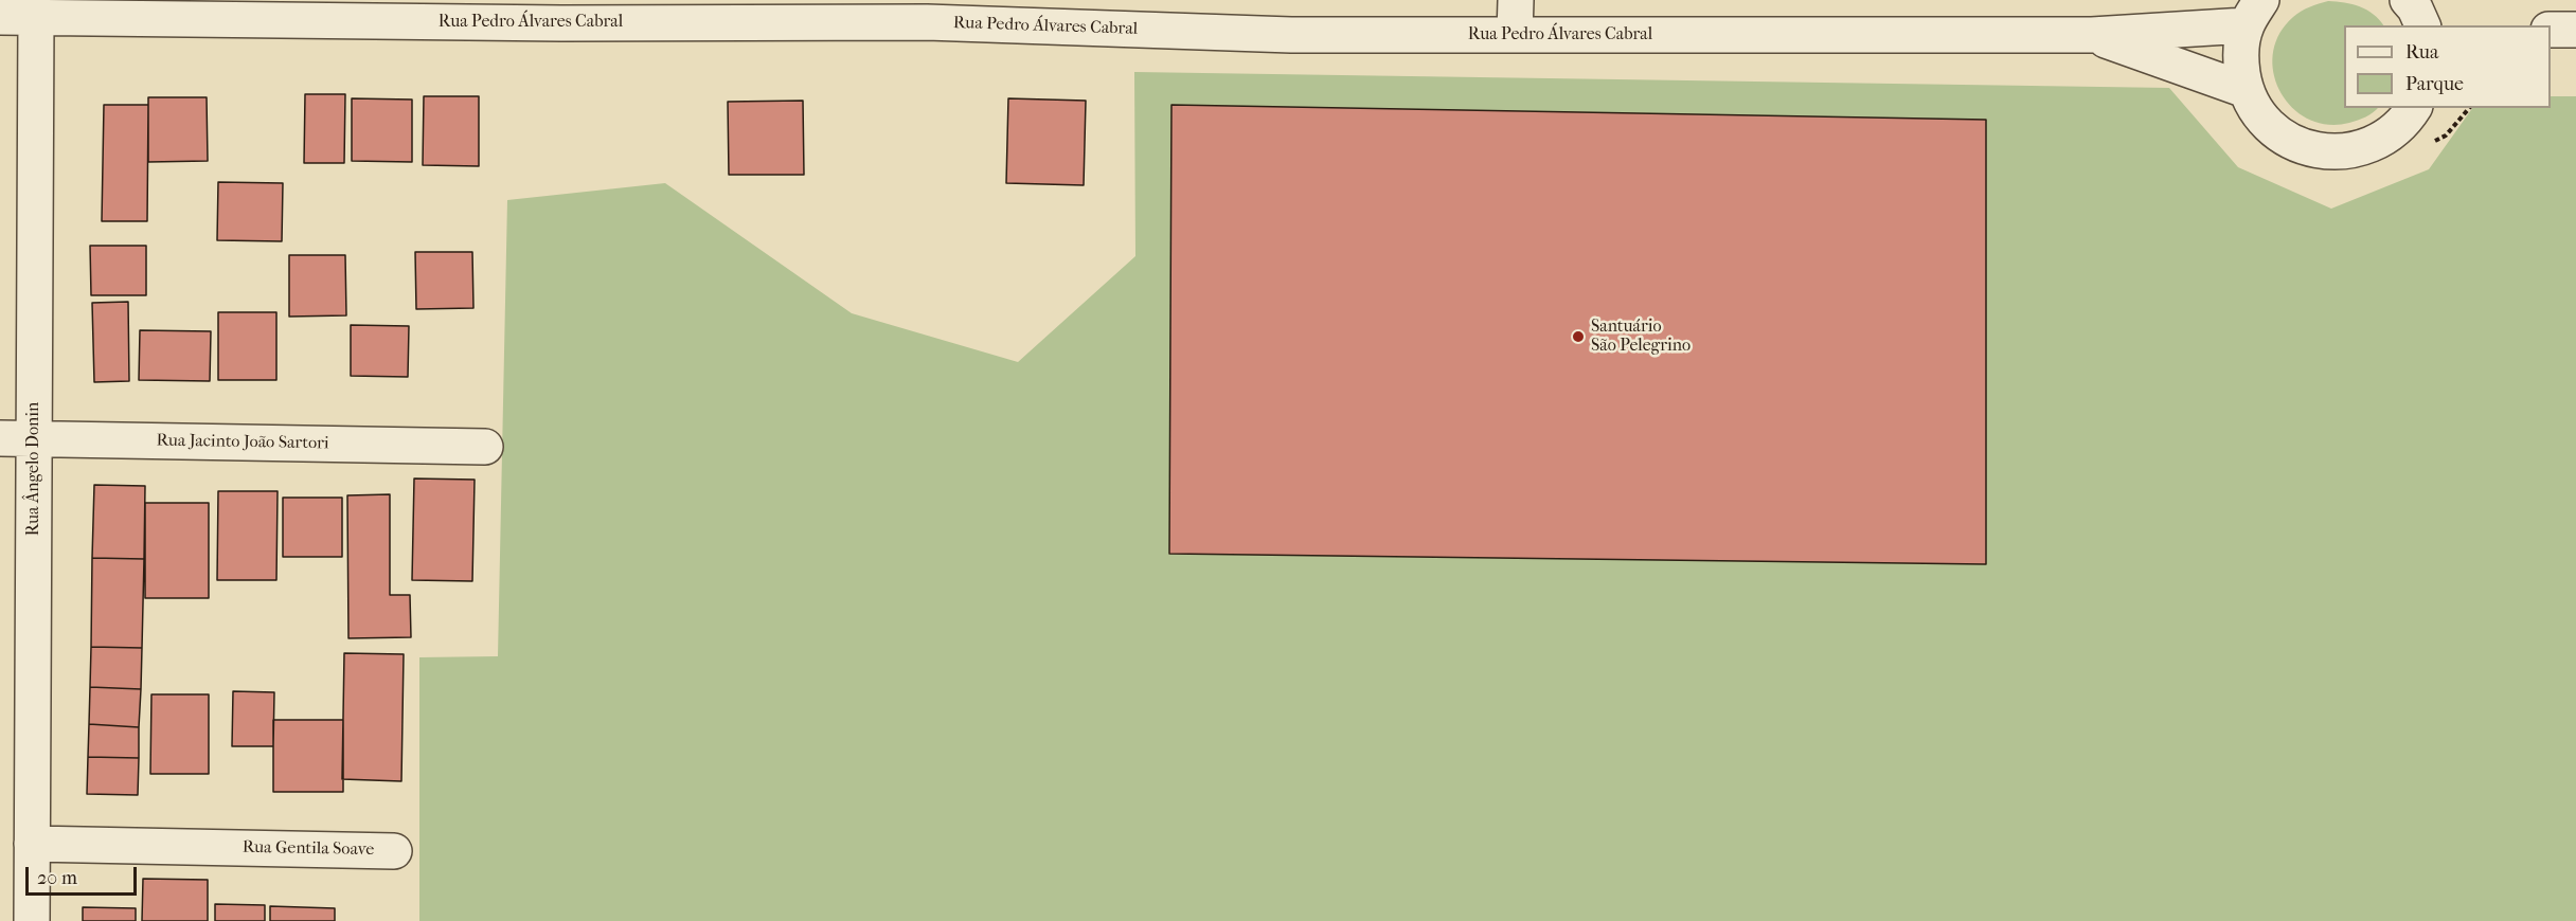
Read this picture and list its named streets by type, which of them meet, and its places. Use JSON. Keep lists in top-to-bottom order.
{
  "streets": {
    "street": [
      "Rua Pedro Álvares Cabral",
      "Rua Jacinto João Sartori",
      "Rua Ângelo Donin",
      "Rua Gentila Soave"
    ]
  },
  "crossings": [
    ["Rua Pedro Álvares Cabral", "Rua Ângelo Donin"],
    ["Rua Jacinto João Sartori", "Rua Ângelo Donin"],
    ["Rua Ângelo Donin", "Rua Gentila Soave"]
  ],
  "places": ["Santuário São Pelegrino"],
  "legend": ["Rua", "Parque"],
  "scale_bar": "20 m"
}
